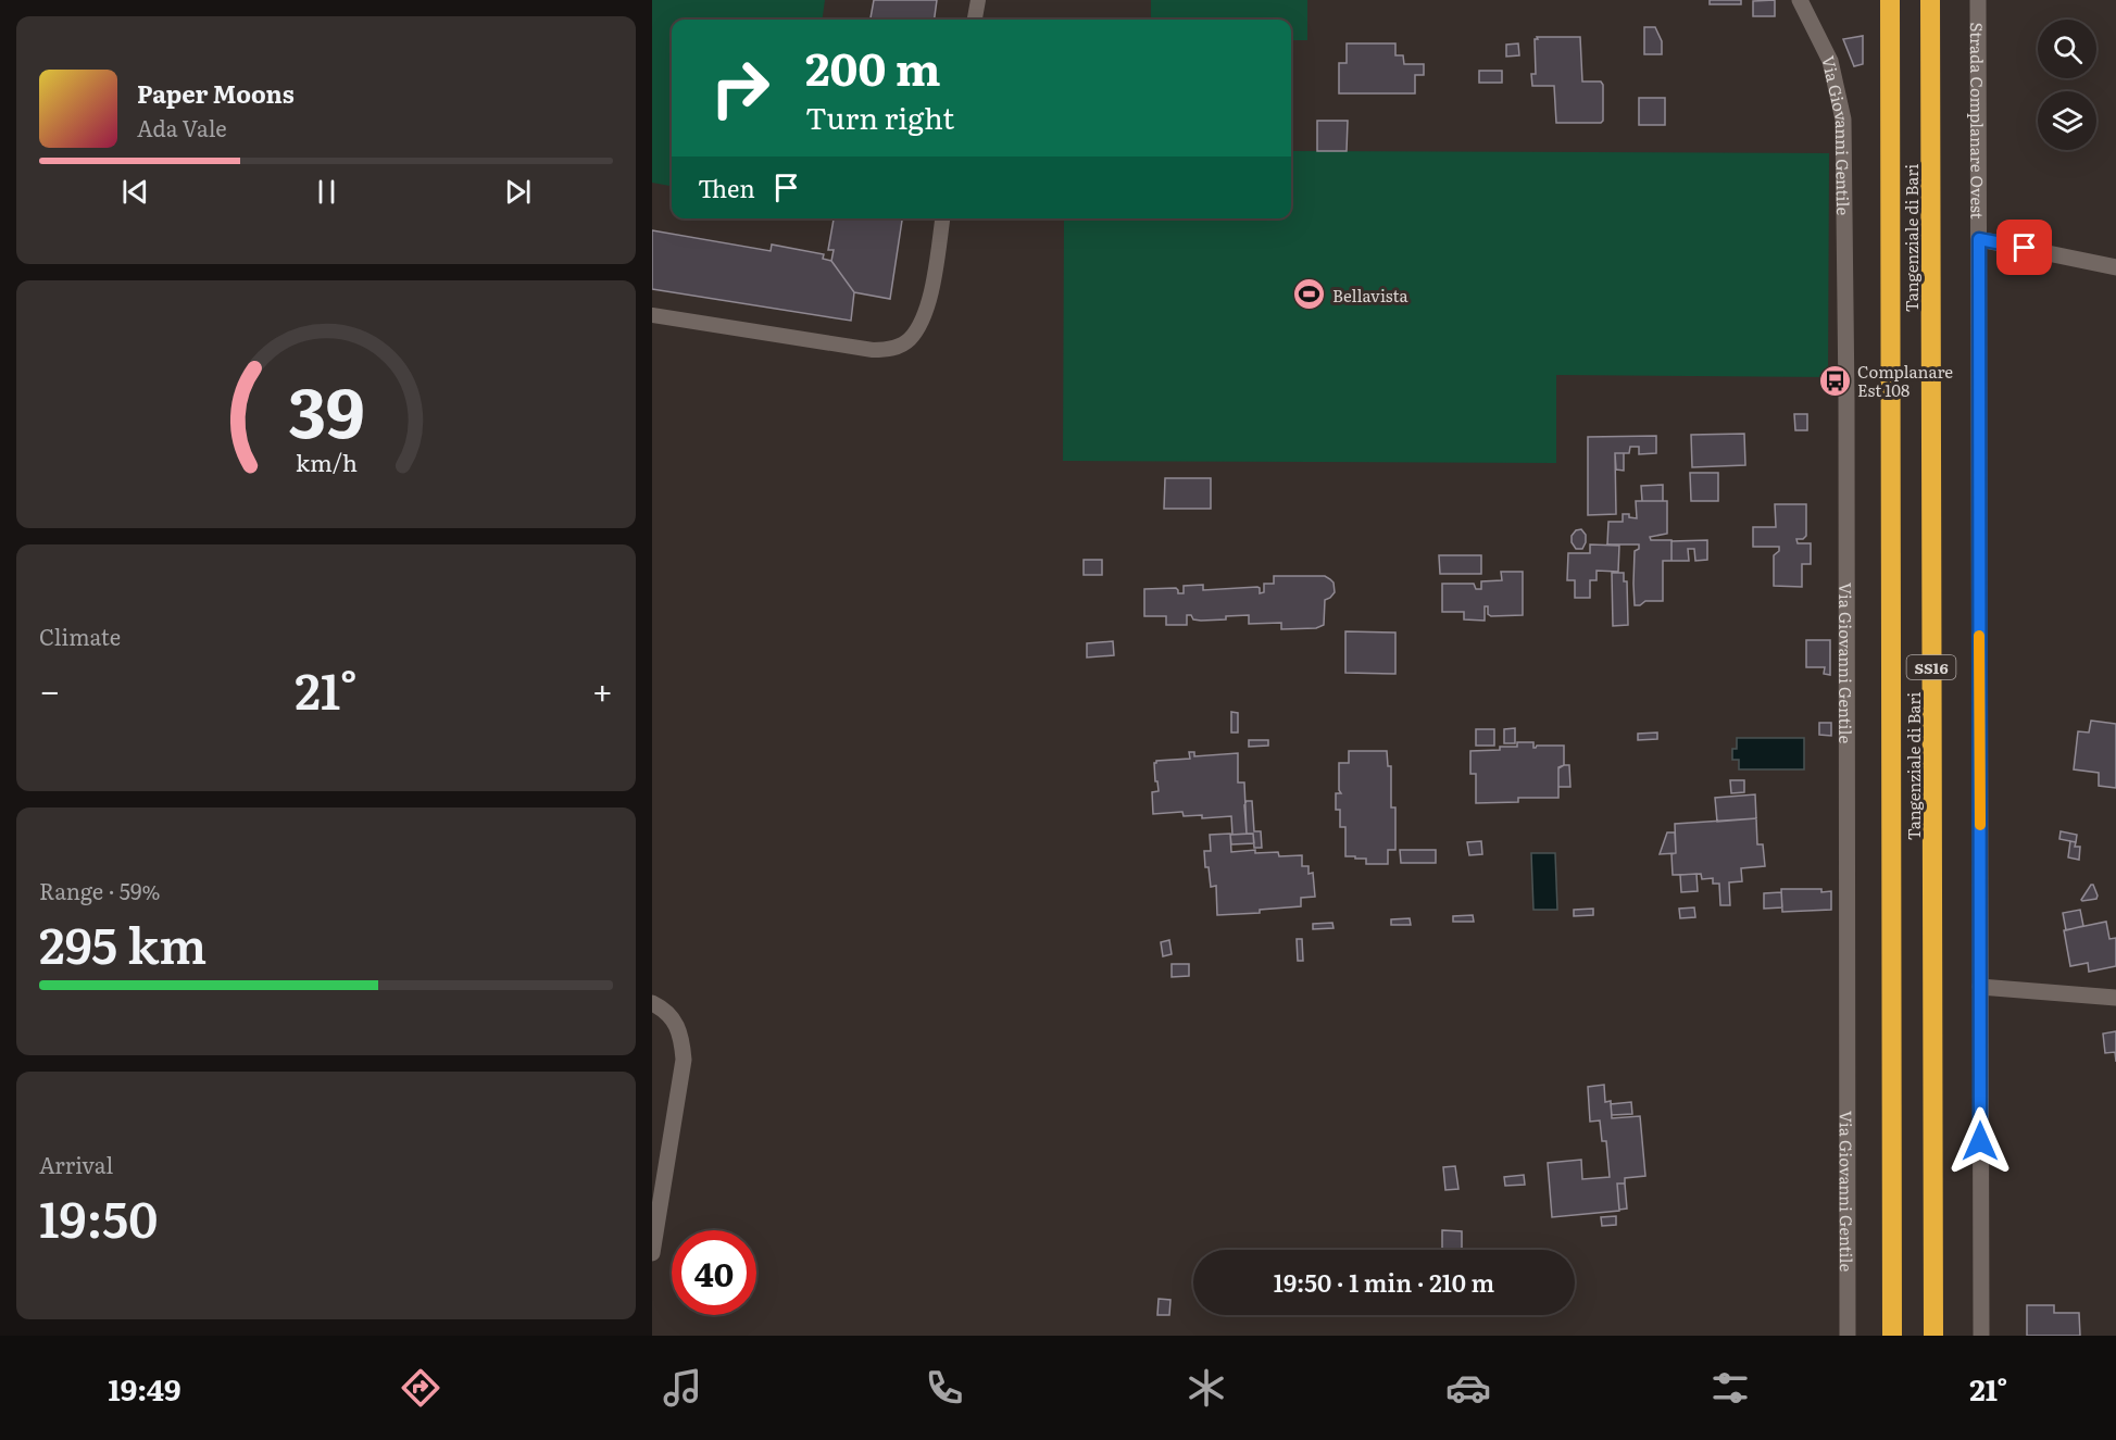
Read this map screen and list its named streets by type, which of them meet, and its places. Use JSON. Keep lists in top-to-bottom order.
{
  "streets": {
    "highway": ["Tangenziale di Bari", "SS16"],
    "street": ["Strada Complanare Ovest", "Via Giovanni Gentile"]
  },
  "places": {
    "sports": ["Bellavista"],
    "bus stop": ["Complanare Est 108"]
  },
  "page": {
    "turn": ["200 m", "Turn right"],
    "song": ["Paper Moons", "Ada Vale"],
    "then": "Then",
    "tile": [
      "Climate",
      ["Range · 59%", "295 km"],
      ["Arrival", "19:50"]
    ],
    "heat": ["−", "21°", "+"],
    "limit": "40",
    "trip": "19:50 · 1 min · 210 m",
    "tabs": ["19:49", "21°"],
    "gauge": ["39", "km/h"]
  }
}
